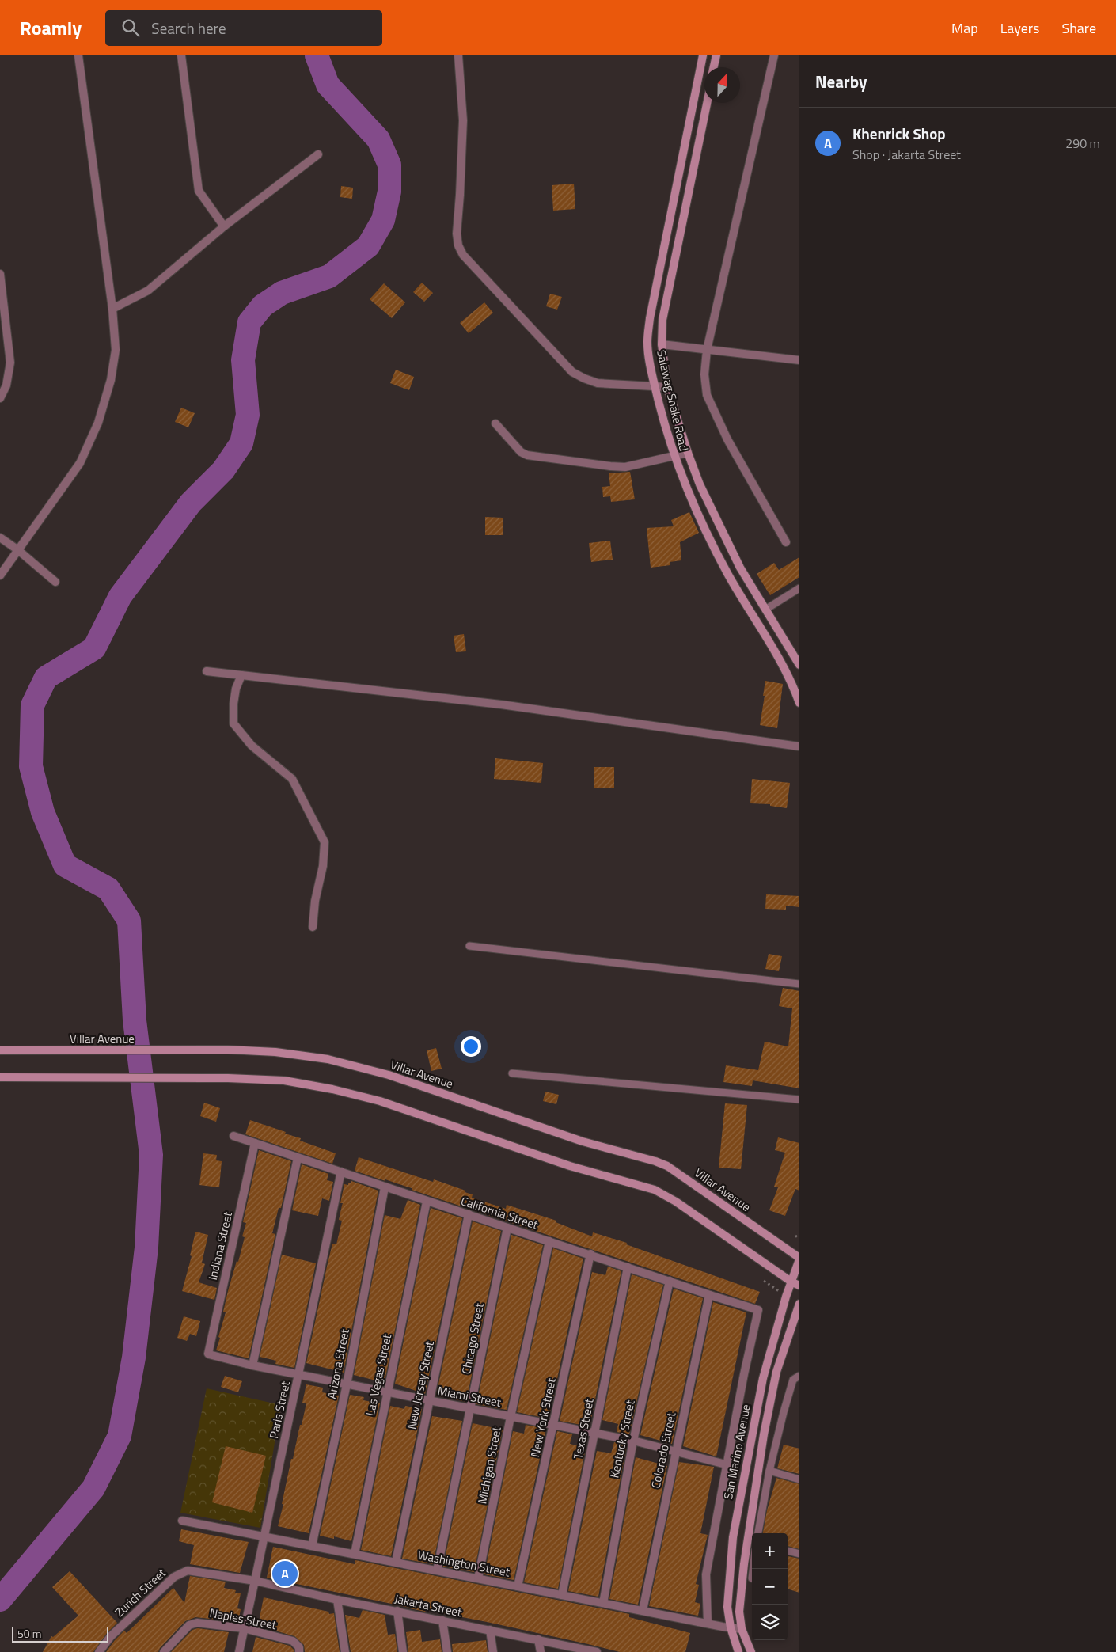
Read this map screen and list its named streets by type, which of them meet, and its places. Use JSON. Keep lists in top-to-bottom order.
{
  "streets": {
    "main road": ["Salawag Snake Road", "Villar Avenue", "San Marino Avenue"],
    "street": [
      "California Street",
      "Indiana Street",
      "Chicago Street",
      "Arizona Street",
      "Las Vegas Street",
      "New Jersey Street",
      "Miami Street",
      "Paris Street",
      "New York Street",
      "Texas Street",
      "Kentucky Street",
      "Colorado Street",
      "Michigan Street",
      "Washington Street",
      "Zurich Street",
      "Jakarta Street",
      "Naples Street"
    ]
  },
  "crossings": [
    ["Villar Avenue", "San Marino Avenue"],
    ["California Street", "Indiana Street"],
    ["California Street", "Chicago Street"],
    ["California Street", "Arizona Street"],
    ["California Street", "Las Vegas Street"],
    ["California Street", "New Jersey Street"],
    ["California Street", "Miami Street"],
    ["California Street", "Paris Street"],
    ["California Street", "New York Street"],
    ["California Street", "Texas Street"],
    ["California Street", "Kentucky Street"],
    ["California Street", "Colorado Street"],
    ["California Street", "Michigan Street"],
    ["Indiana Street", "Miami Street"],
    ["Chicago Street", "Miami Street"],
    ["Chicago Street", "Washington Street"],
    ["Arizona Street", "Miami Street"],
    ["Arizona Street", "Washington Street"],
    ["Las Vegas Street", "Miami Street"],
    ["Las Vegas Street", "Washington Street"],
    ["New Jersey Street", "Miami Street"],
    ["New Jersey Street", "Washington Street"],
    ["Miami Street", "Paris Street"],
    ["Miami Street", "New York Street"],
    ["Miami Street", "Texas Street"],
    ["Miami Street", "Kentucky Street"],
    ["Miami Street", "Colorado Street"],
    ["Miami Street", "Michigan Street"],
    ["Paris Street", "Washington Street"],
    ["Paris Street", "Zurich Street"],
    ["Paris Street", "Jakarta Street"],
    ["Paris Street", "Naples Street"],
    ["New York Street", "Washington Street"],
    ["Texas Street", "Washington Street"],
    ["Kentucky Street", "Washington Street"],
    ["Colorado Street", "Washington Street"],
    ["San Marino Avenue", "Washington Street"],
    ["Michigan Street", "Washington Street"],
    ["Zurich Street", "Jakarta Street"]
  ],
  "scale_bar": "50 m",
  "north": "top",
  "page": {
    "header": "Roamly",
    "search": "Search here",
    "nav": ["Map", "Layers", "Share"],
    "heading": "Nearby",
    "list": [
      {
        "mark": "A",
        "name": "Khenrick Shop",
        "note": "Shop · Jakarta Street",
        "value": "290 m"
      }
    ],
    "map_buttons": ["+", "−"],
    "pins": "A",
    "scale": "50 m"
  }
}
